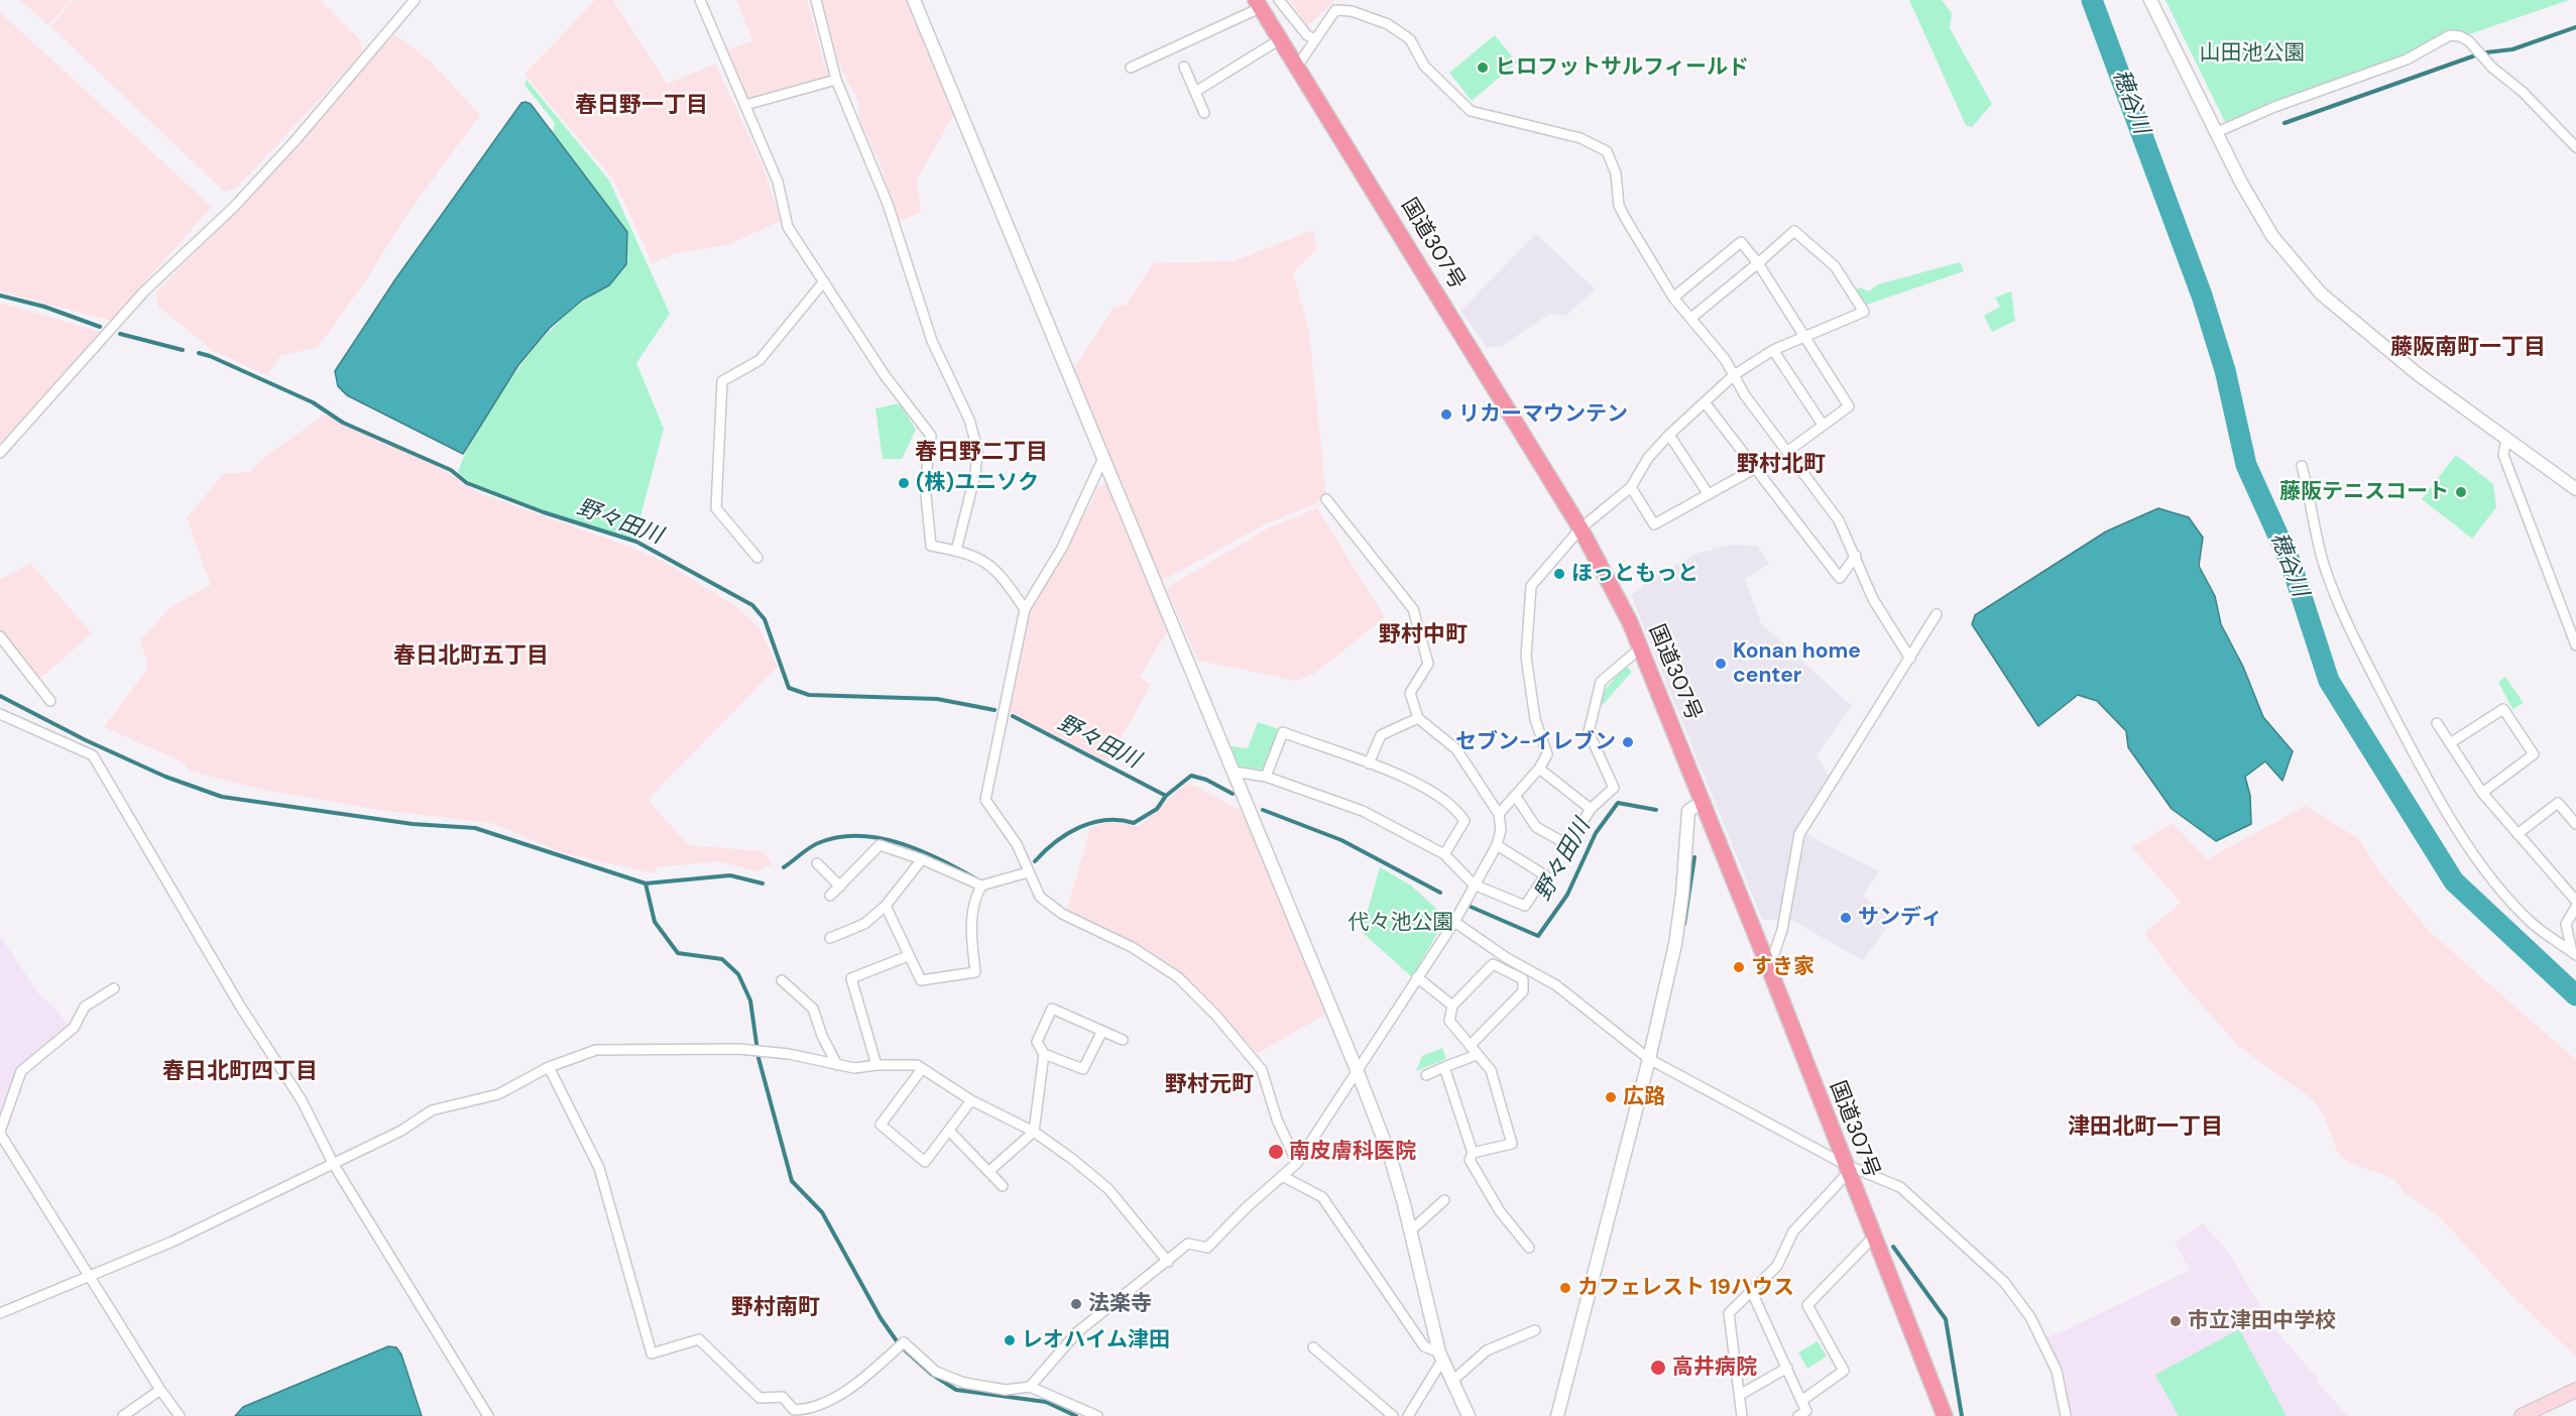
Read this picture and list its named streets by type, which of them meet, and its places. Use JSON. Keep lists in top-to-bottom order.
{
  "streets": {
    "highway": ["国道307号"]
  },
  "districts": [
    "春日野一丁目",
    "藤阪南町一丁目",
    "春日野二丁目",
    "野村北町",
    "野村中町",
    "春日北町五丁目",
    "春日北町四丁目",
    "野村元町",
    "津田北町一丁目",
    "野村南町"
  ],
  "water": ["穂谷川", "野々田川"],
  "parks": ["山田池公園", "代々池公園"],
  "places": [
    "ヒロフットサルフィールド",
    "リカーマウンテン",
    "(株)ユニソク",
    "藤阪テニスコート",
    "ほっともっと",
    "Konan home center",
    "セブン-イレブン",
    "サンディ",
    "すき家",
    "広路",
    "南皮膚科医院",
    "カフェレスト 19ハウス",
    "法楽寺",
    "市立津田中学校",
    "レオハイム津田",
    "高井病院"
  ]
}
